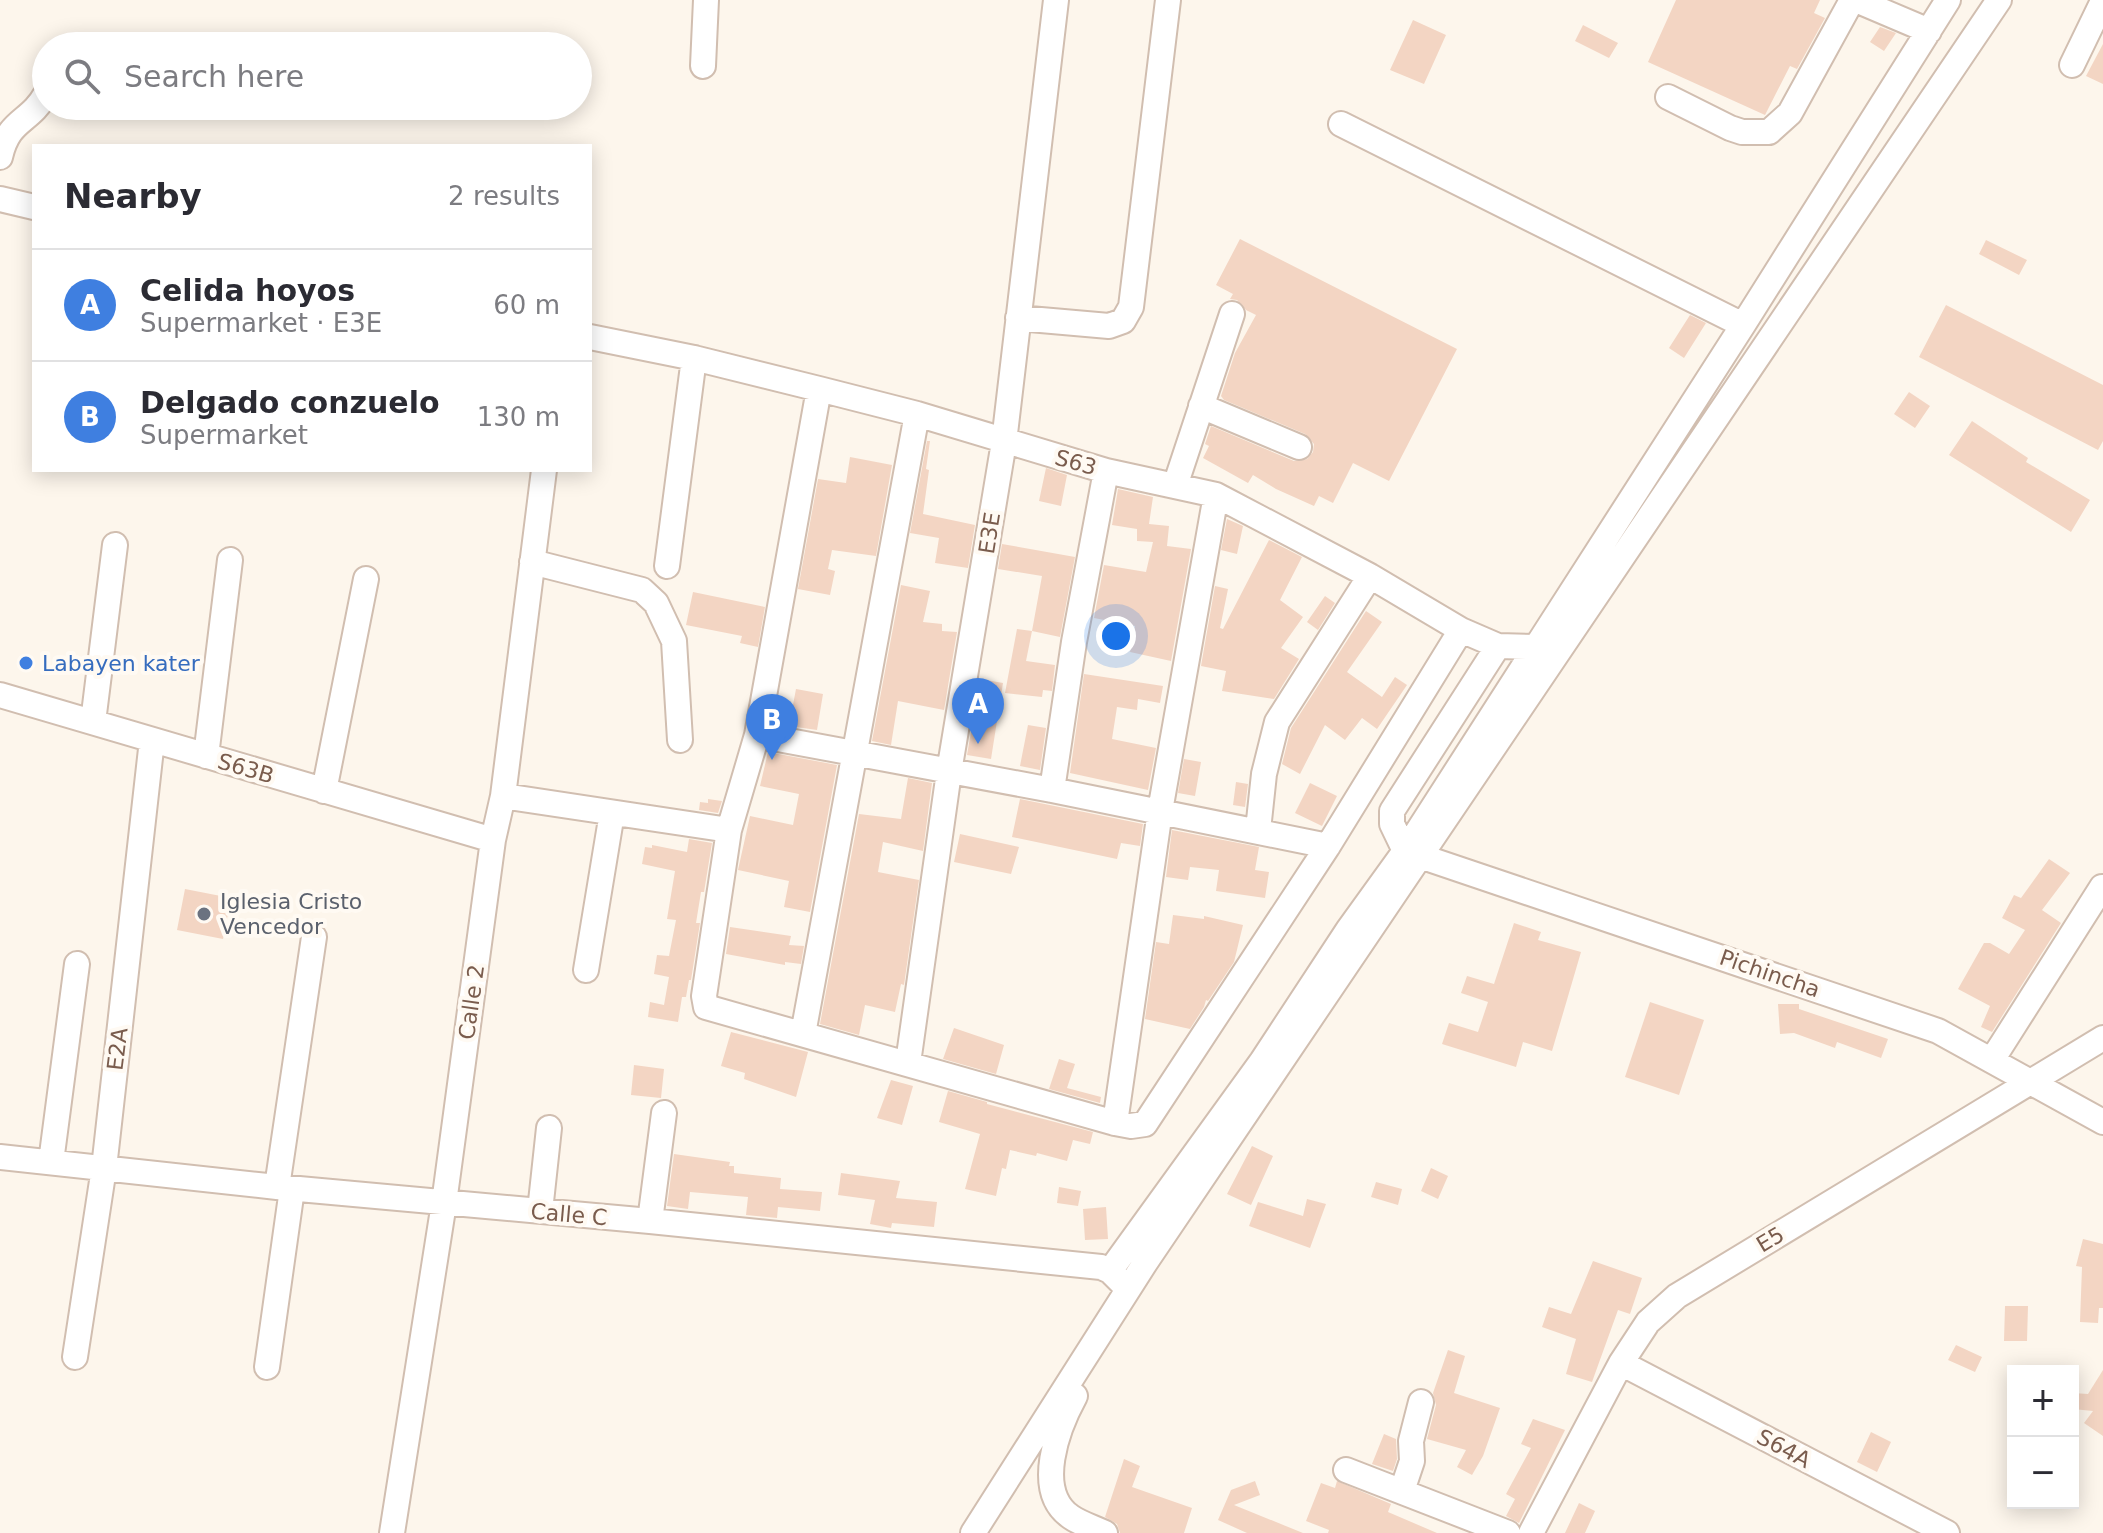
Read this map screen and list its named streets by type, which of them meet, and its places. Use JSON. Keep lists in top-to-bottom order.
{
  "streets": {
    "street": [
      "S63",
      "E3E",
      "S63B",
      "Pichincha",
      "Calle 2",
      "E2A",
      "Calle C",
      "E5",
      "S64A"
    ]
  },
  "crossings": [
    ["S63", "E3E"],
    ["S63B", "Calle 2"],
    ["S63B", "E2A"],
    ["Pichincha", "E5"],
    ["Calle 2", "Calle C"],
    ["E2A", "Calle C"],
    ["E5", "S64A"]
  ],
  "places": ["Labayen kater", "Iglesia Cristo Vencedor"],
  "page": {
    "search": "Search here",
    "heading": ["Nearby", "2 results"],
    "list": [
      {
        "mark": "A",
        "name": "Celida hoyos",
        "note": "Supermarket · E3E",
        "value": "60 m"
      },
      {
        "mark": "B",
        "name": "Delgado conzuelo",
        "note": "Supermarket",
        "value": "130 m"
      }
    ],
    "pins": ["A", "B"],
    "map_buttons": ["+", "−"]
  }
}
